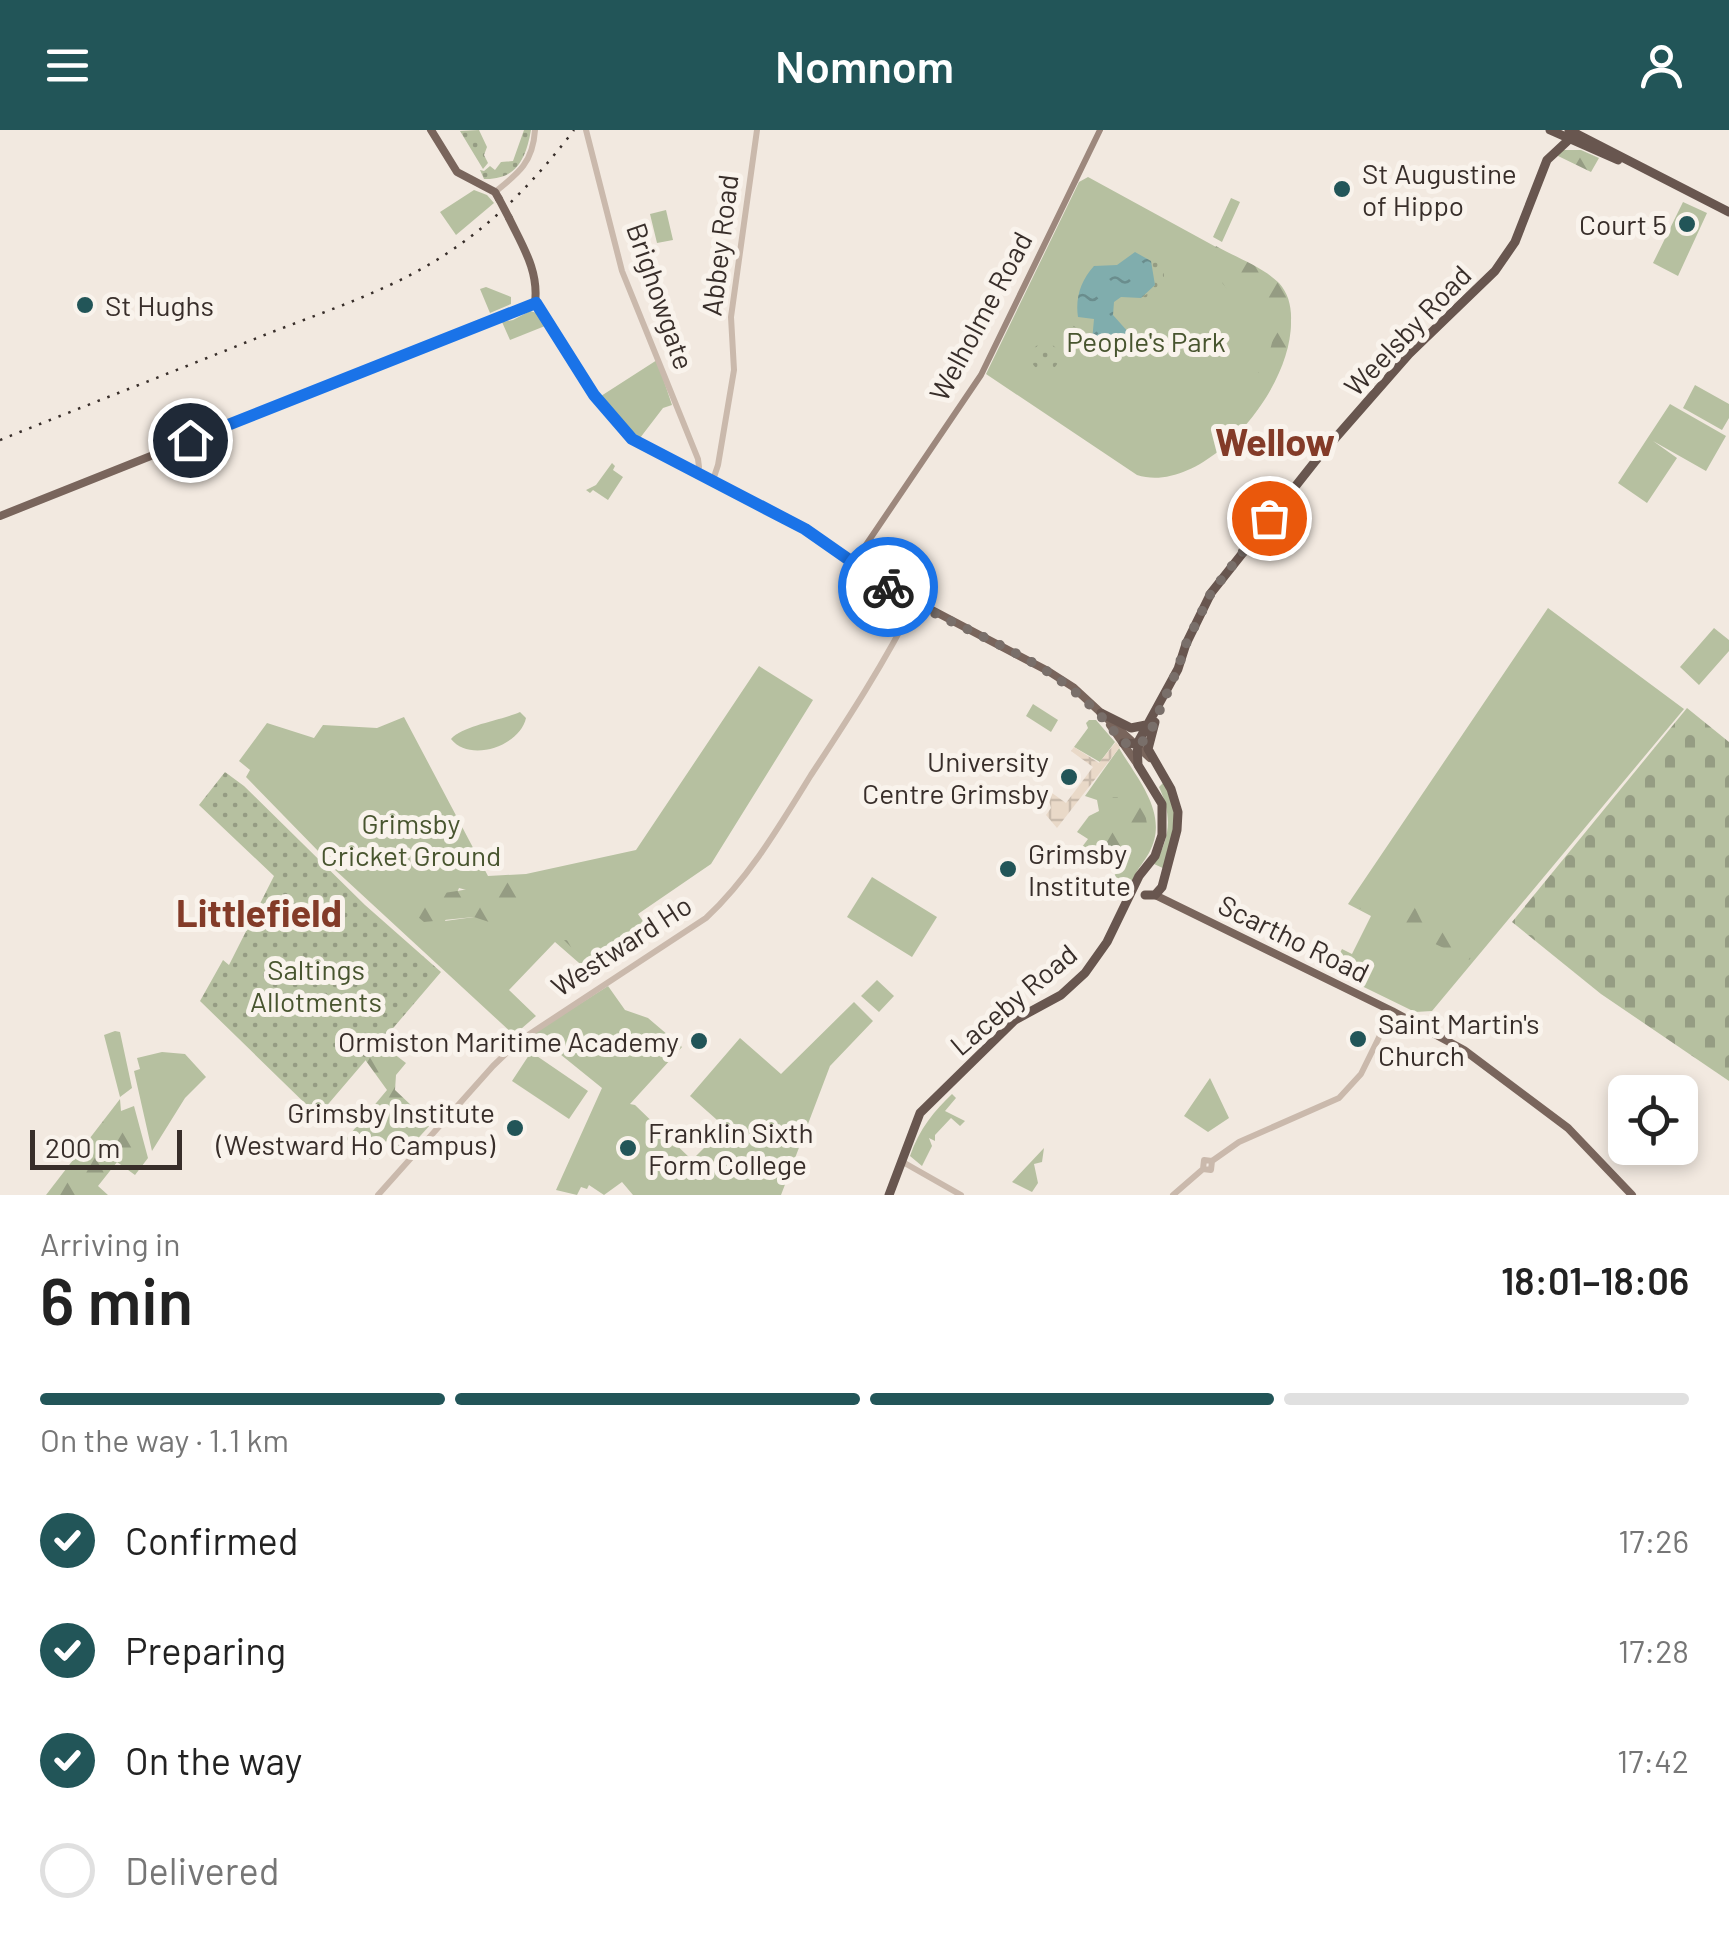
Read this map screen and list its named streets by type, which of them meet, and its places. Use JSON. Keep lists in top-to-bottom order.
{
  "streets": {
    "highway": ["Weelsby Road", "Laceby Road"],
    "main road": ["Welholme Road", "Scartho Road"],
    "street": ["Abbey Road", "Brighowgate", "Westward Ho"]
  },
  "crossings": [
    ["Scartho Road", "Laceby Road"]
  ],
  "districts": ["Wellow", "Littlefield"],
  "parks": ["People's Park", "Grimsby Cricket Ground", "Saltings Allotments"],
  "places": [
    "St Augustine of Hippo",
    "Court 5",
    "St Hughs",
    "University Centre Grimsby",
    "Grimsby Institute",
    "Saint Martin's Church",
    "Ormiston Maritime Academy",
    "Grimsby Institute (Westward Ho Campus)",
    "Franklin Sixth Form College"
  ],
  "scale_bar": "200 m",
  "page": {
    "header": "Nomnom",
    "scale": "200 m",
    "heading": ["6 min", "Arriving in", "18:01–18:06"],
    "bar": "On the way · 1.1 km",
    "list": [
      ["Confirmed", "17:26"],
      ["Preparing", "17:28"],
      ["On the way", "17:42"],
      "Delivered"
    ]
  }
}
